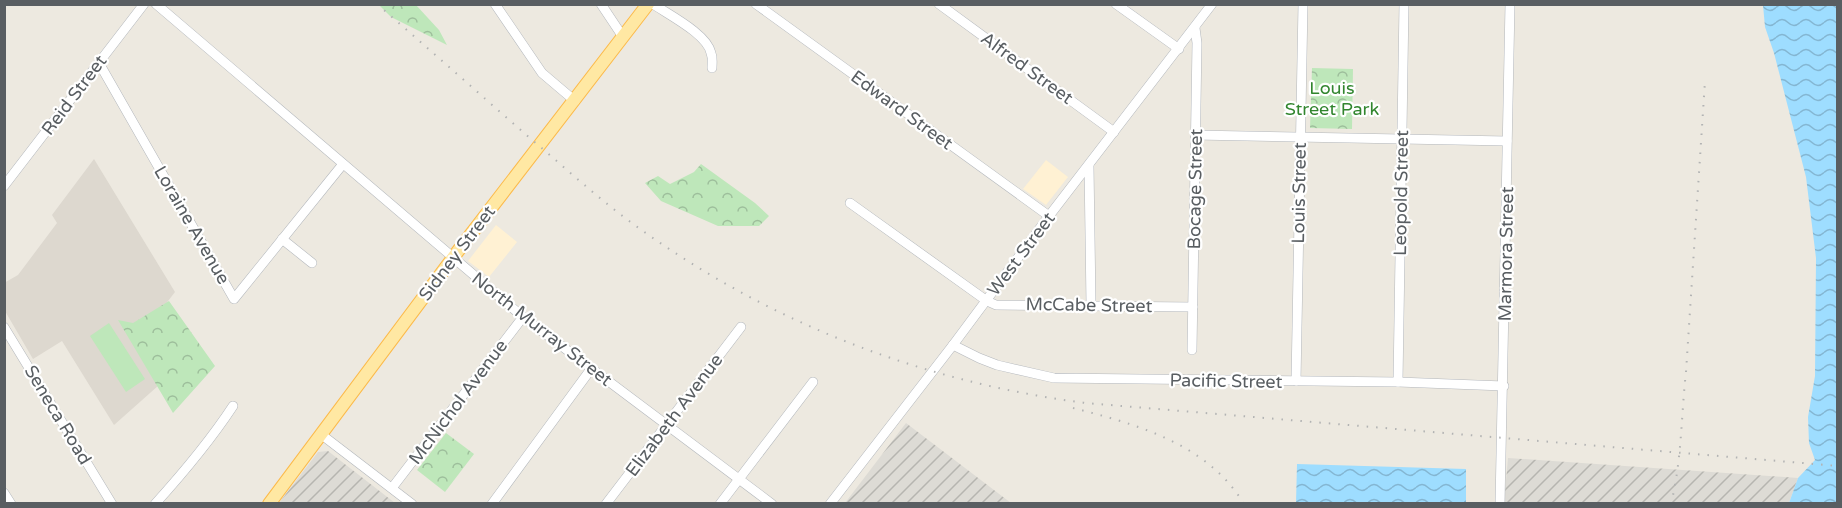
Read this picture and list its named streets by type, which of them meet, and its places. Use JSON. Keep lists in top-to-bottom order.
{
  "streets": {
    "main road": ["Sidney Street"],
    "street": [
      "Alfred Street",
      "Reid Street",
      "Edward Street",
      "Bocage Street",
      "Louis Street",
      "Leopold Street",
      "Loraine Avenue",
      "West Street",
      "Marmora Street",
      "McCabe Street",
      "North Murray Street",
      "Pacific Street",
      "McNichol Avenue",
      "Seneca Road",
      "Elizabeth Avenue"
    ]
  },
  "crossings": [
    ["Alfred Street", "West Street"],
    ["Reid Street", "Loraine Avenue"],
    ["Edward Street", "West Street"],
    ["Bocage Street", "West Street"],
    ["Bocage Street", "McCabe Street"],
    ["Louis Street", "Pacific Street"],
    ["Leopold Street", "Pacific Street"],
    ["Loraine Avenue", "North Murray Street"],
    ["Sidney Street", "North Murray Street"],
    ["West Street", "McCabe Street"],
    ["West Street", "Pacific Street"],
    ["Marmora Street", "Pacific Street"],
    ["North Murray Street", "McNichol Avenue"],
    ["North Murray Street", "Elizabeth Avenue"]
  ],
  "parks": ["Louis Street Park"]
}
